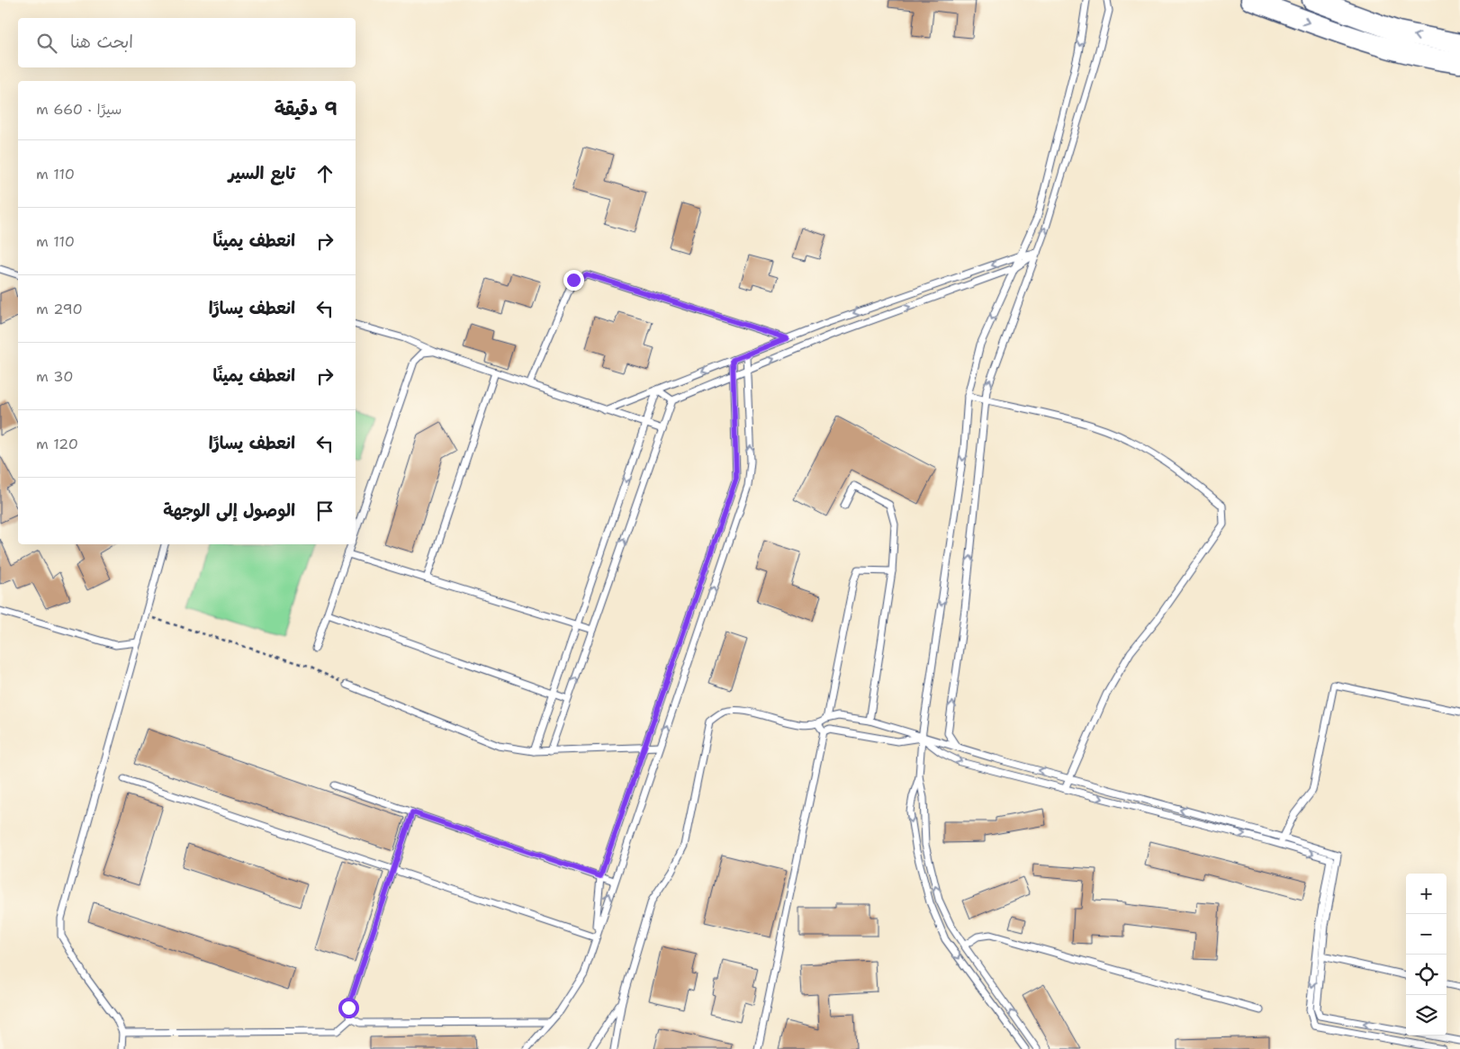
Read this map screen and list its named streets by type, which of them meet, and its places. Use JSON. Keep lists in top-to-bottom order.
{
  "page": {
    "search": "ابحث هنا",
    "heading": ["9 دقيقة", "سيرًا · 660 m"],
    "list": [
      ["تابع السير", "110 m"],
      ["انعطف يمينًا", "110 m"],
      ["انعطف يسارًا", "290 m"],
      ["انعطف يمينًا", "30 m"],
      ["انعطف يسارًا", "120 m"],
      "الوصول إلى الوجهة"
    ],
    "map_buttons": ["+", "−"]
  }
}
